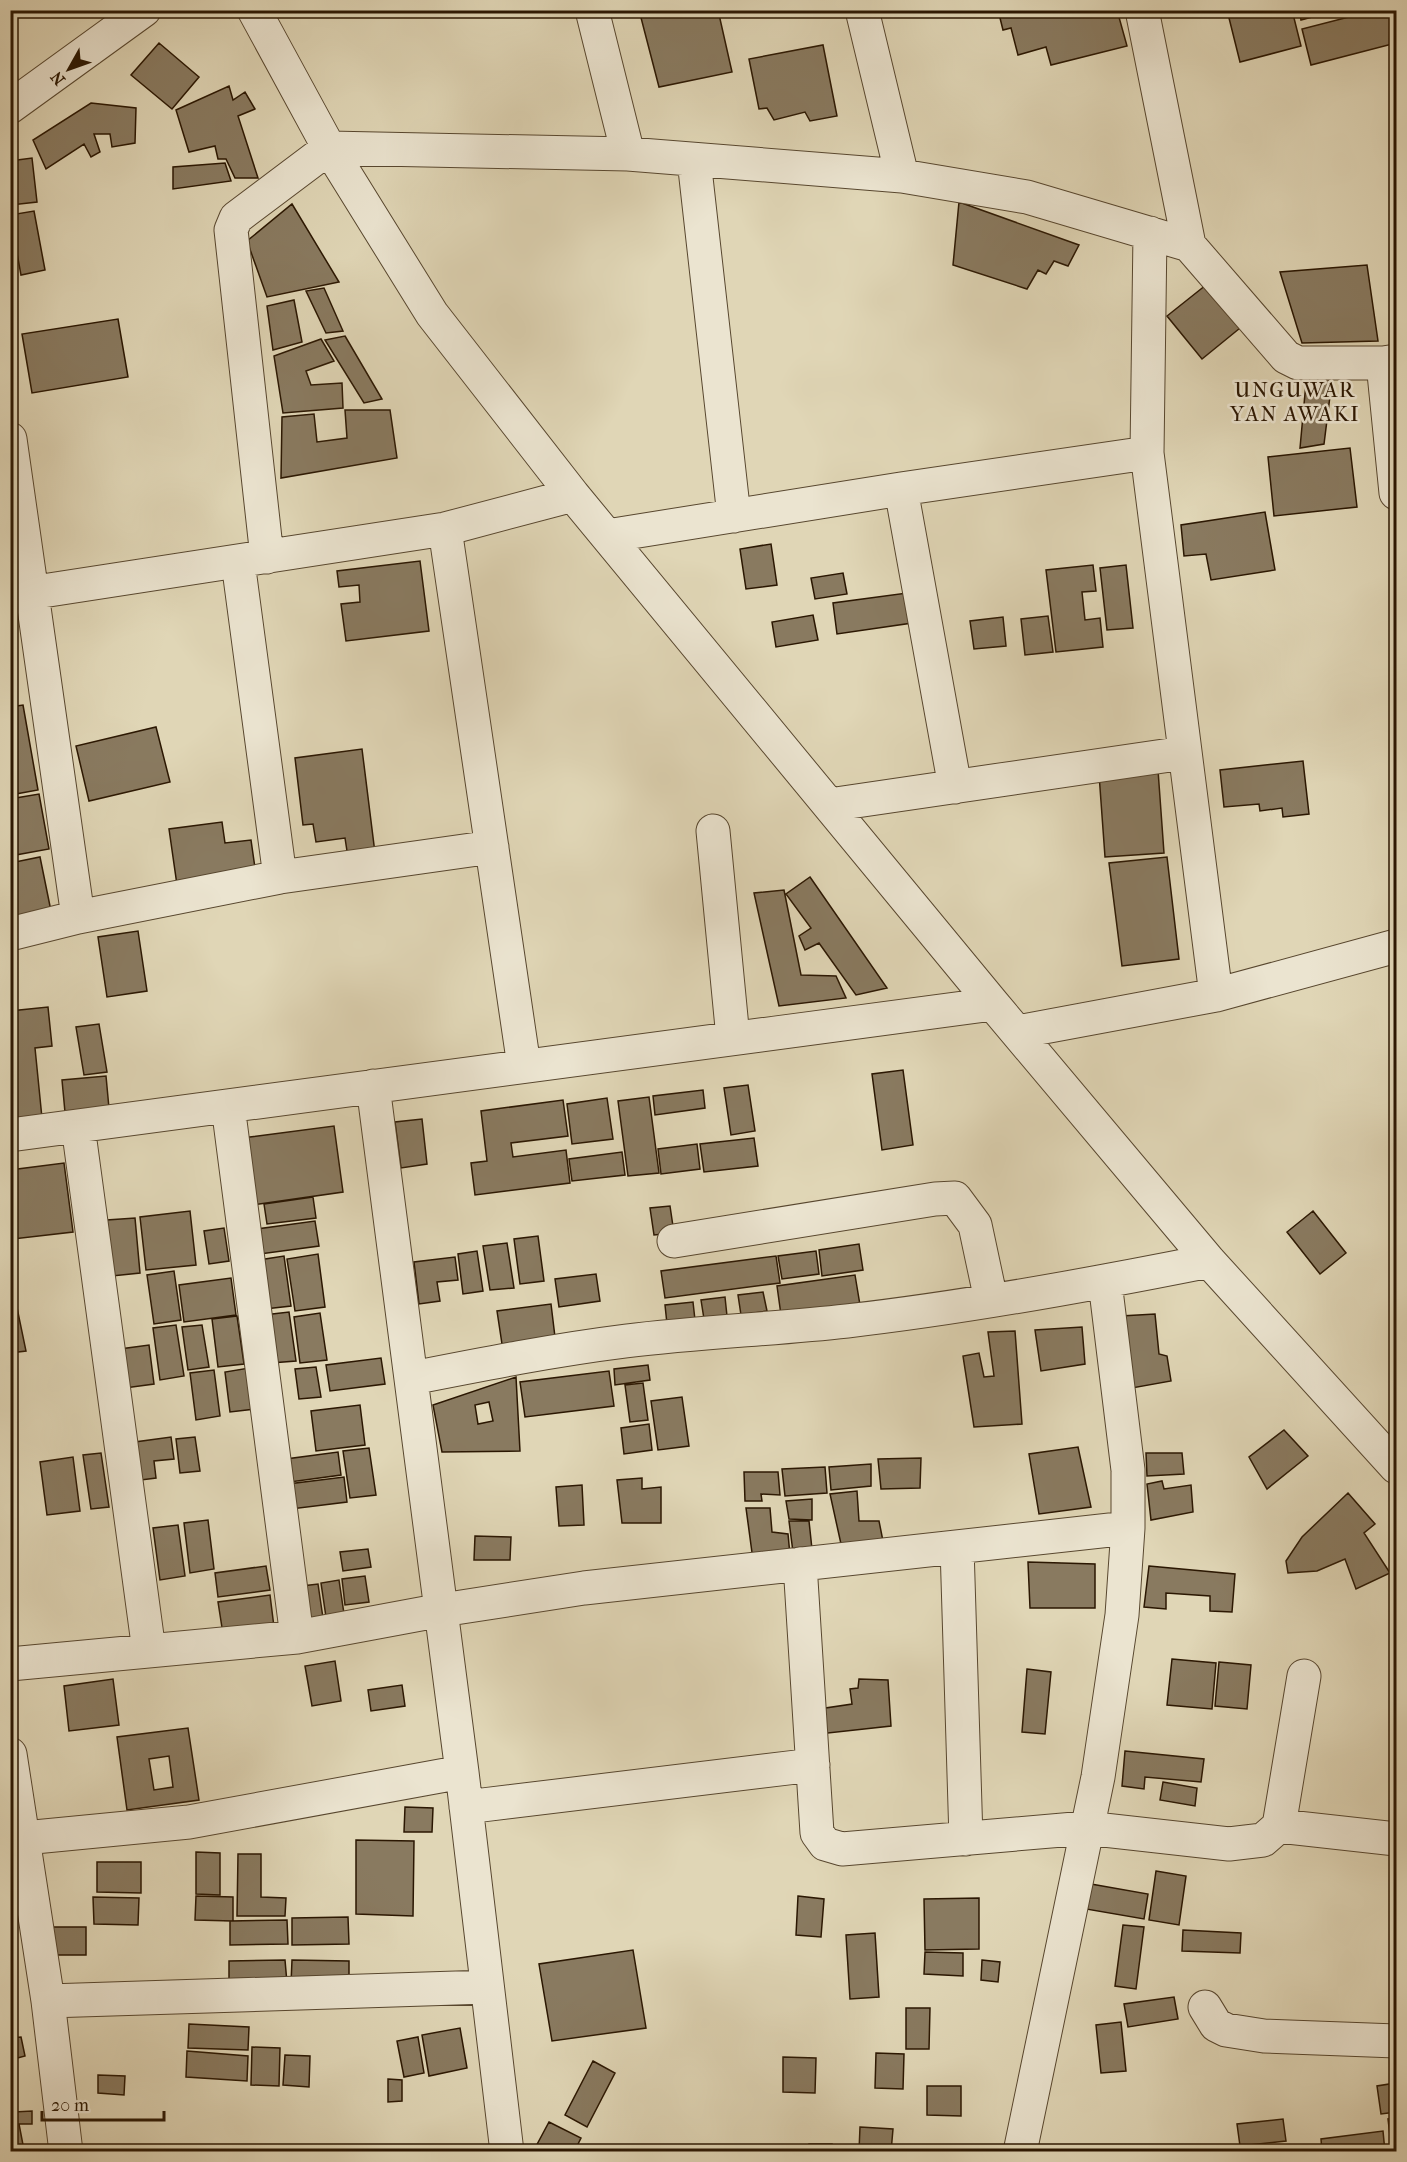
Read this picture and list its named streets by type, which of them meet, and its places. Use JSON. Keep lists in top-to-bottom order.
{
  "districts": ["UNGUWAR YAN AWAKI"],
  "scale_bar": "20 m",
  "north": "bottom left"
}
